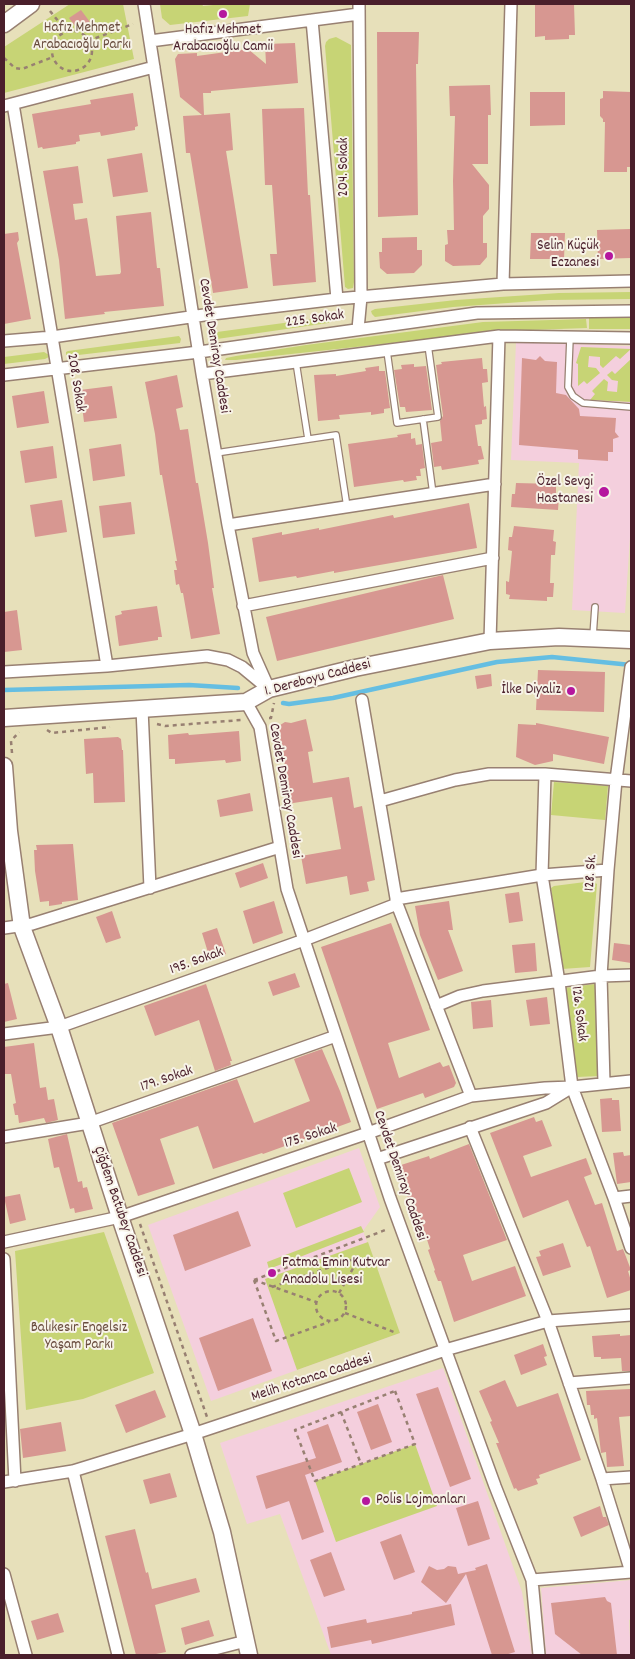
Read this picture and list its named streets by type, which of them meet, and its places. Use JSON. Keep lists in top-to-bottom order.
{
  "streets": {
    "main road": ["1. Dereboyu Caddesi", "Çiğdem Batubey Caddesi"],
    "street": [
      "204. Sokak",
      "225. Sokak",
      "Cevdet Demiray Caddesi",
      "208. Sokak",
      "128. Sk.",
      "195. Sokak",
      "126. Sokak",
      "179. Sokak",
      "175. Sokak",
      "Melih Kotanca Caddesi"
    ]
  },
  "crossings": [
    ["204. Sokak", "225. Sokak"],
    ["225. Sokak", "Cevdet Demiray Caddesi"],
    ["225. Sokak", "208. Sokak"],
    ["Cevdet Demiray Caddesi", "1. Dereboyu Caddesi"],
    ["Cevdet Demiray Caddesi", "195. Sokak"],
    ["Cevdet Demiray Caddesi", "179. Sokak"],
    ["Cevdet Demiray Caddesi", "175. Sokak"],
    ["Cevdet Demiray Caddesi", "Melih Kotanca Caddesi"],
    ["128. Sk.", "195. Sokak"],
    ["128. Sk.", "175. Sokak"],
    ["195. Sokak", "126. Sokak"],
    ["195. Sokak", "Çiğdem Batubey Caddesi"],
    ["126. Sokak", "175. Sokak"],
    ["179. Sokak", "Çiğdem Batubey Caddesi"],
    ["175. Sokak", "Çiğdem Batubey Caddesi"],
    ["Çiğdem Batubey Caddesi", "Melih Kotanca Caddesi"]
  ],
  "parks": ["Hafız Mehmet Arabacıoğlu Parkı", "Balıkesir Engelsiz Yaşam Parkı"],
  "places": [
    "Hafız Mehmet Arabacıoğlu Camii",
    "Selin Küçük Eczanesi",
    "Özel Sevgi Hastanesi",
    "İlke Diyaliz",
    "Fatma Emin Kutvar Anadolu Lisesi",
    "Polis Lojmanları"
  ]
}
